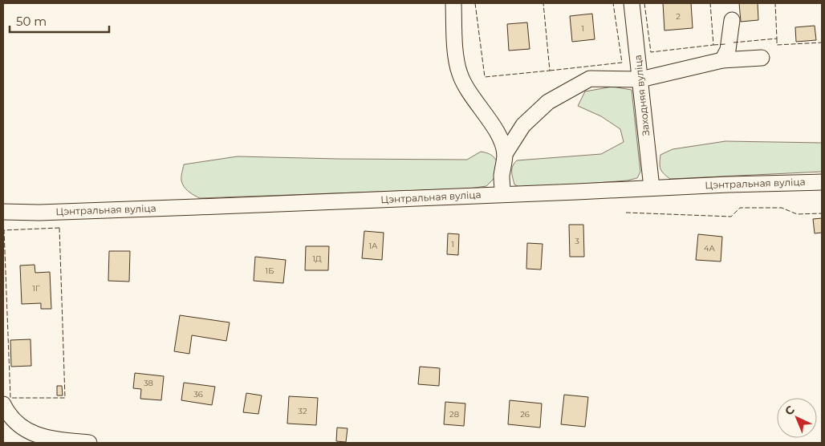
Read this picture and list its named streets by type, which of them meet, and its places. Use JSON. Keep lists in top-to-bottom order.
{
  "streets": {
    "street": ["Заходняя вуліца", "Цэнтральная вуліца"]
  },
  "crossings": [
    ["Заходняя вуліца", "Цэнтральная вуліца"]
  ],
  "house_numbers": [
    "2",
    "1",
    "3",
    "1",
    "1А",
    "4А",
    "1Д",
    "1Б",
    "1Г",
    "38",
    "36",
    "32",
    "28",
    "26"
  ],
  "scale_bar": "50 m",
  "north": "top left"
}
